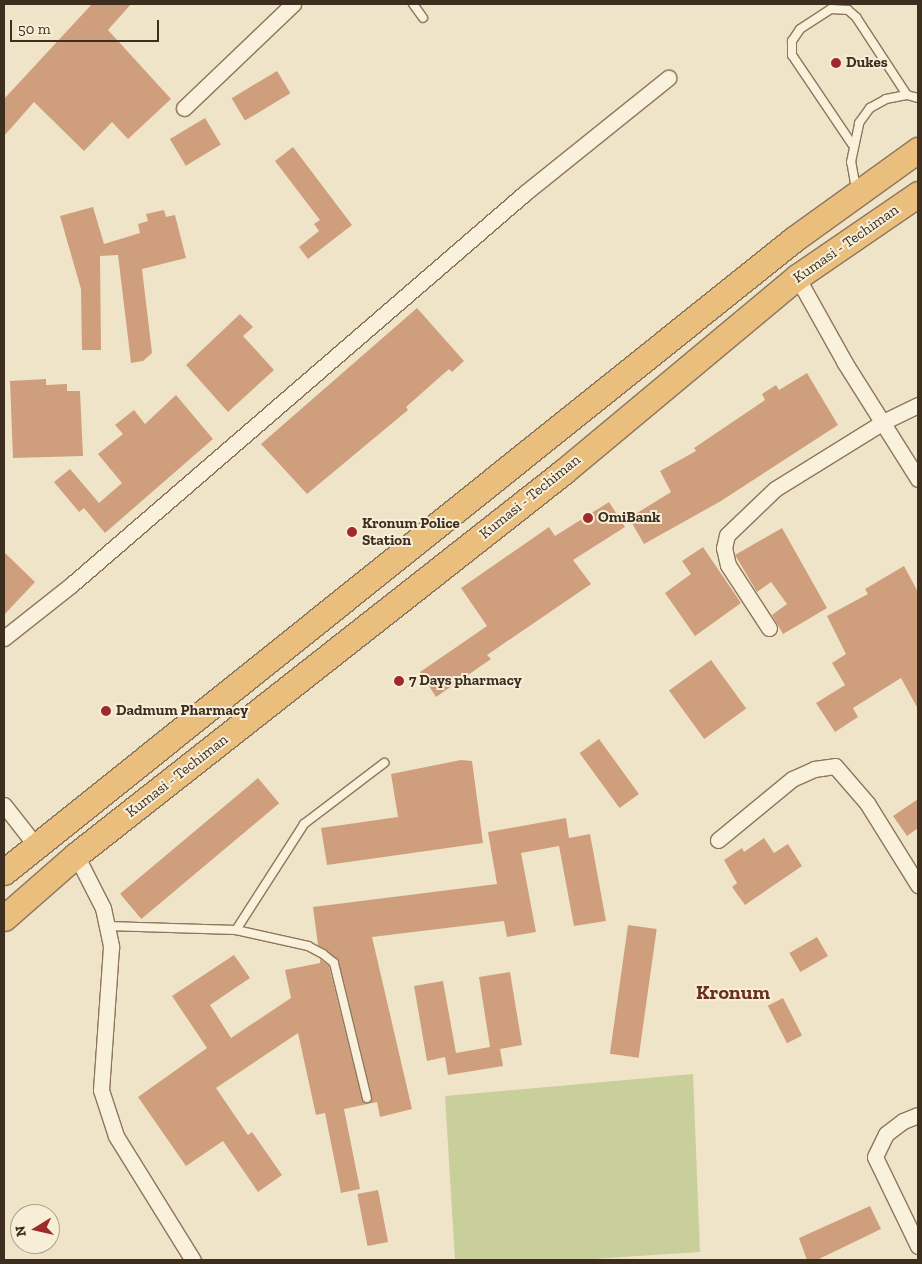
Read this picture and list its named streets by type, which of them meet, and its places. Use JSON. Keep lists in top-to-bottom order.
{
  "streets": {
    "highway": ["Kumasi - Techiman"]
  },
  "districts": ["Kronum"],
  "places": [
    "Dukes",
    "OmiBank",
    "Kronum Police Station",
    "7 Days pharmacy",
    "Dadmum Pharmacy"
  ],
  "scale_bar": "50 m",
  "north": "left"
}
